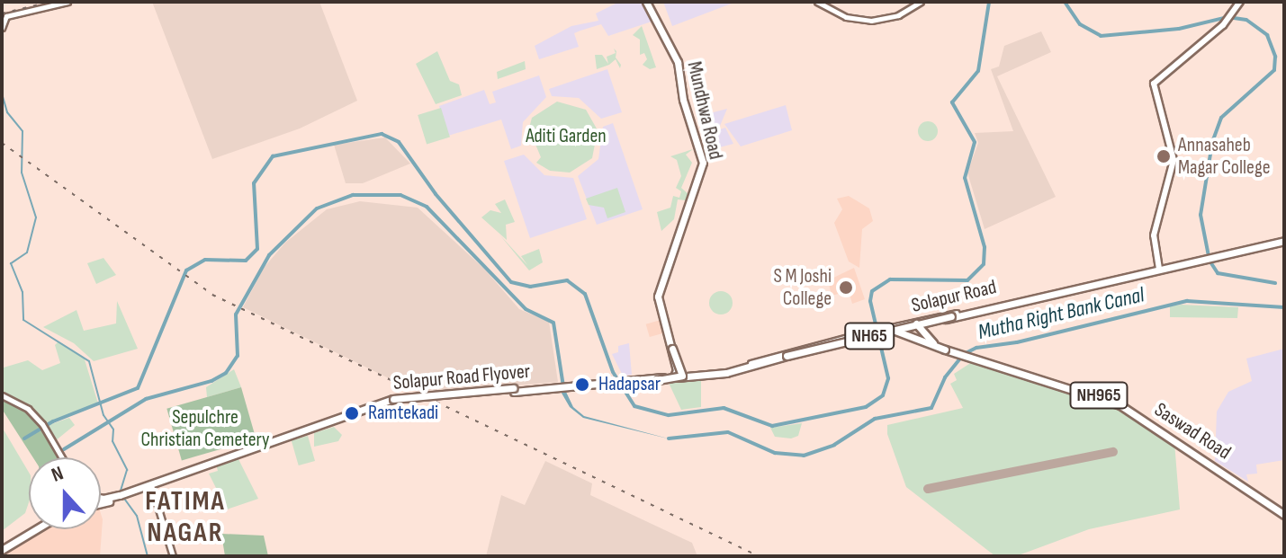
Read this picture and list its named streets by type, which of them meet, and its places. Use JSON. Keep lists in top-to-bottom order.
{
  "streets": {
    "highway": [
      "Mundhwa Road",
      "Solapur Road",
      "NH65",
      "Solapur Road Flyover",
      "NH965",
      "Saswad Road"
    ]
  },
  "crossings": [
    ["Mundhwa Road", "Solapur Road"],
    ["Solapur Road", "NH65"],
    ["Solapur Road", "Solapur Road Flyover"],
    ["Solapur Road", "NH965"],
    ["NH65", "Solapur Road Flyover"],
    ["NH65", "NH965"],
    ["NH965", "Saswad Road"]
  ],
  "districts": ["FATIMA NAGAR"],
  "water": ["Mutha Right Bank Canal"],
  "parks": ["Aditi Garden", "Sepulchre Christian Cemetery"],
  "places": [
    "Annasaheb Magar College",
    "S M Joshi College",
    "Hadapsar",
    "Ramtekadi"
  ],
  "north": "top"
}
